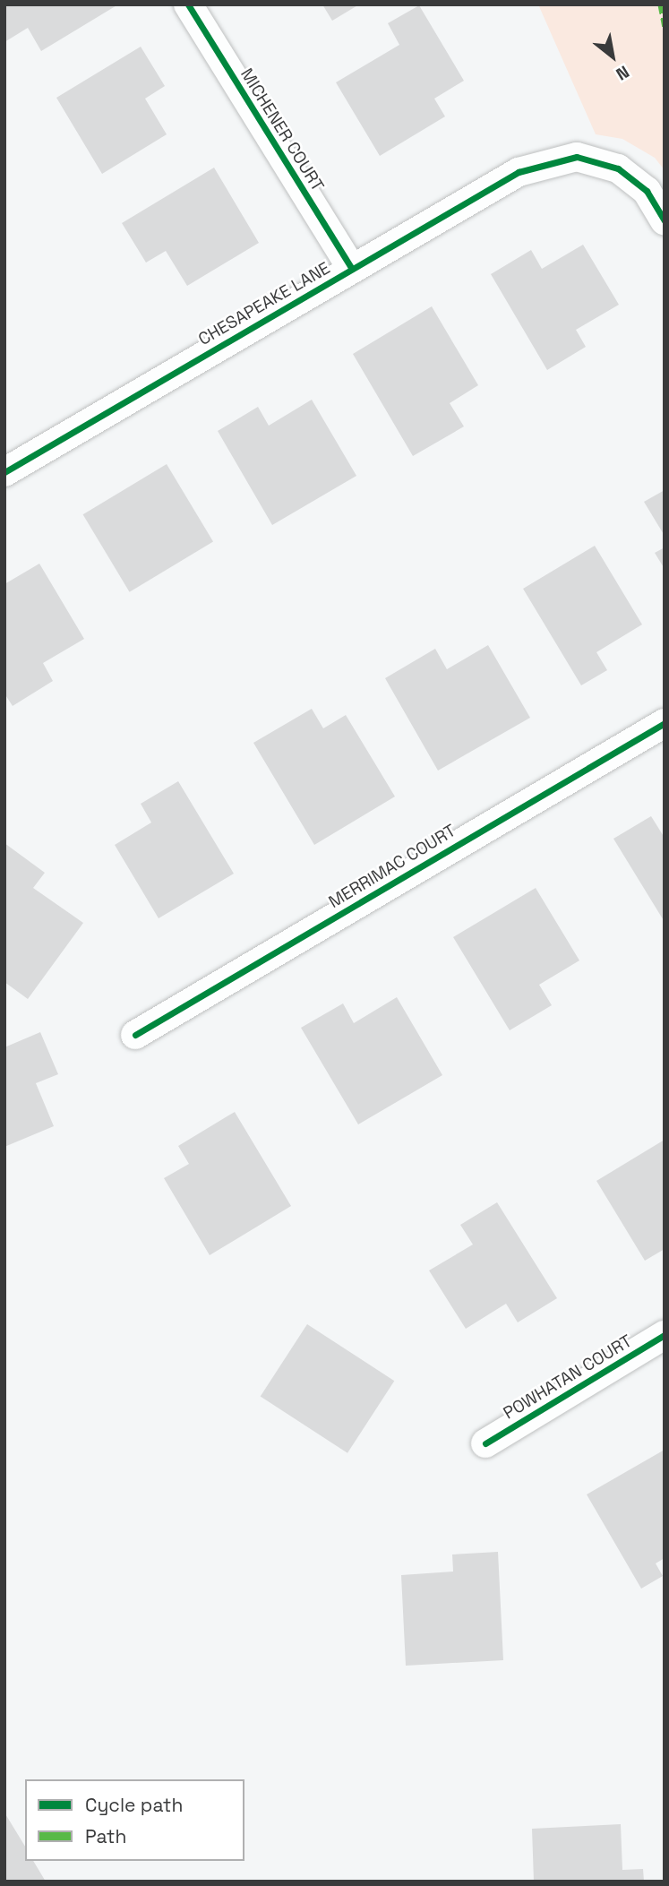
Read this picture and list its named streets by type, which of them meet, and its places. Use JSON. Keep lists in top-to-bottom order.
{
  "streets": {
    "street": [
      "MICHENER COURT",
      "CHESAPEAKE LANE",
      "MERRIMAC COURT",
      "POWHATAN COURT"
    ]
  },
  "crossings": [
    ["MICHENER COURT", "CHESAPEAKE LANE"]
  ],
  "legend": ["Cycle path", "Path"],
  "north": "bottom right"
}
